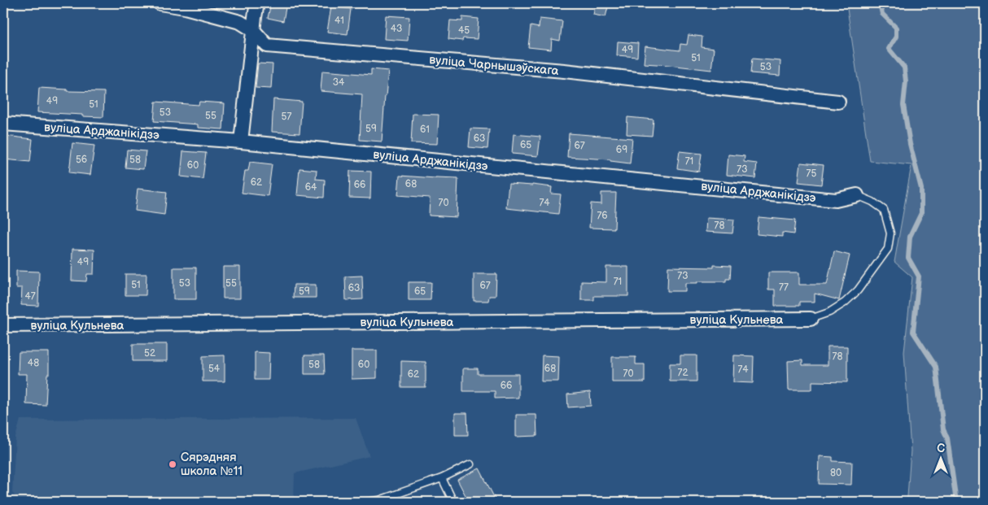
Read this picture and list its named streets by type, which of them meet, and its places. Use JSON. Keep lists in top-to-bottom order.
{
  "streets": {
    "street": ["вуліца Чарнышэўскага", "вуліца Арджанікідзэ", "вуліца Кульнева"]
  },
  "places": ["Сярэдняя школа №11"],
  "house_numbers": [
    "41",
    "43",
    "45",
    "49",
    "51",
    "53",
    "34",
    "49",
    "51",
    "53",
    "55",
    "57",
    "59",
    "61",
    "63",
    "65",
    "67",
    "69",
    "56",
    "58",
    "71",
    "60",
    "73",
    "75",
    "62",
    "68",
    "66",
    "64",
    "70",
    "74",
    "76",
    "78",
    "49",
    "73",
    "71",
    "53",
    "55",
    "51",
    "67",
    "77",
    "63",
    "59",
    "65",
    "47",
    "52",
    "78",
    "48",
    "58",
    "60",
    "54",
    "68",
    "74",
    "72",
    "70",
    "62",
    "66",
    "80"
  ],
  "north": "top"
}
